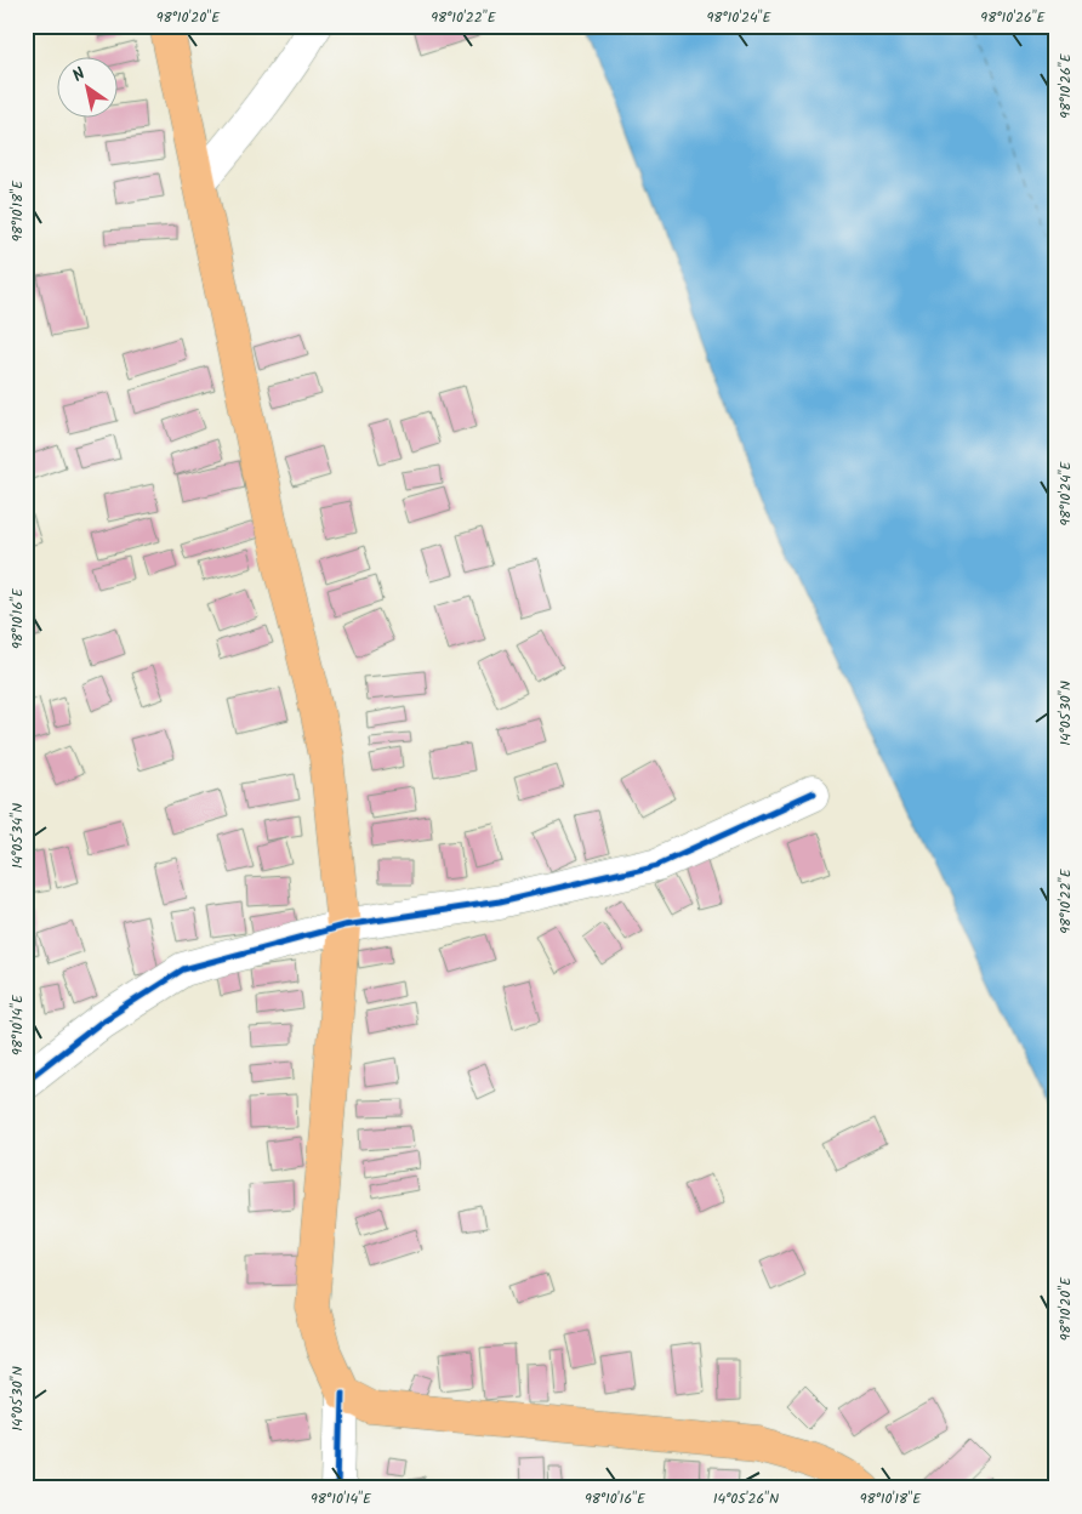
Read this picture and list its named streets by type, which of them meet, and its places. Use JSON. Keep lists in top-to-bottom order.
{
  "north": "top left",
  "coordinates": [
    "98°10'20\"E",
    "98°10'22\"E",
    "98°10'24\"E",
    "98°10'26\"E",
    "98°10'18\"E",
    "98°10'16\"E",
    "14°05'30\"N",
    "14°05'34\"N",
    "98°10'14\"E",
    "14°05'26\"N"
  ]
}
